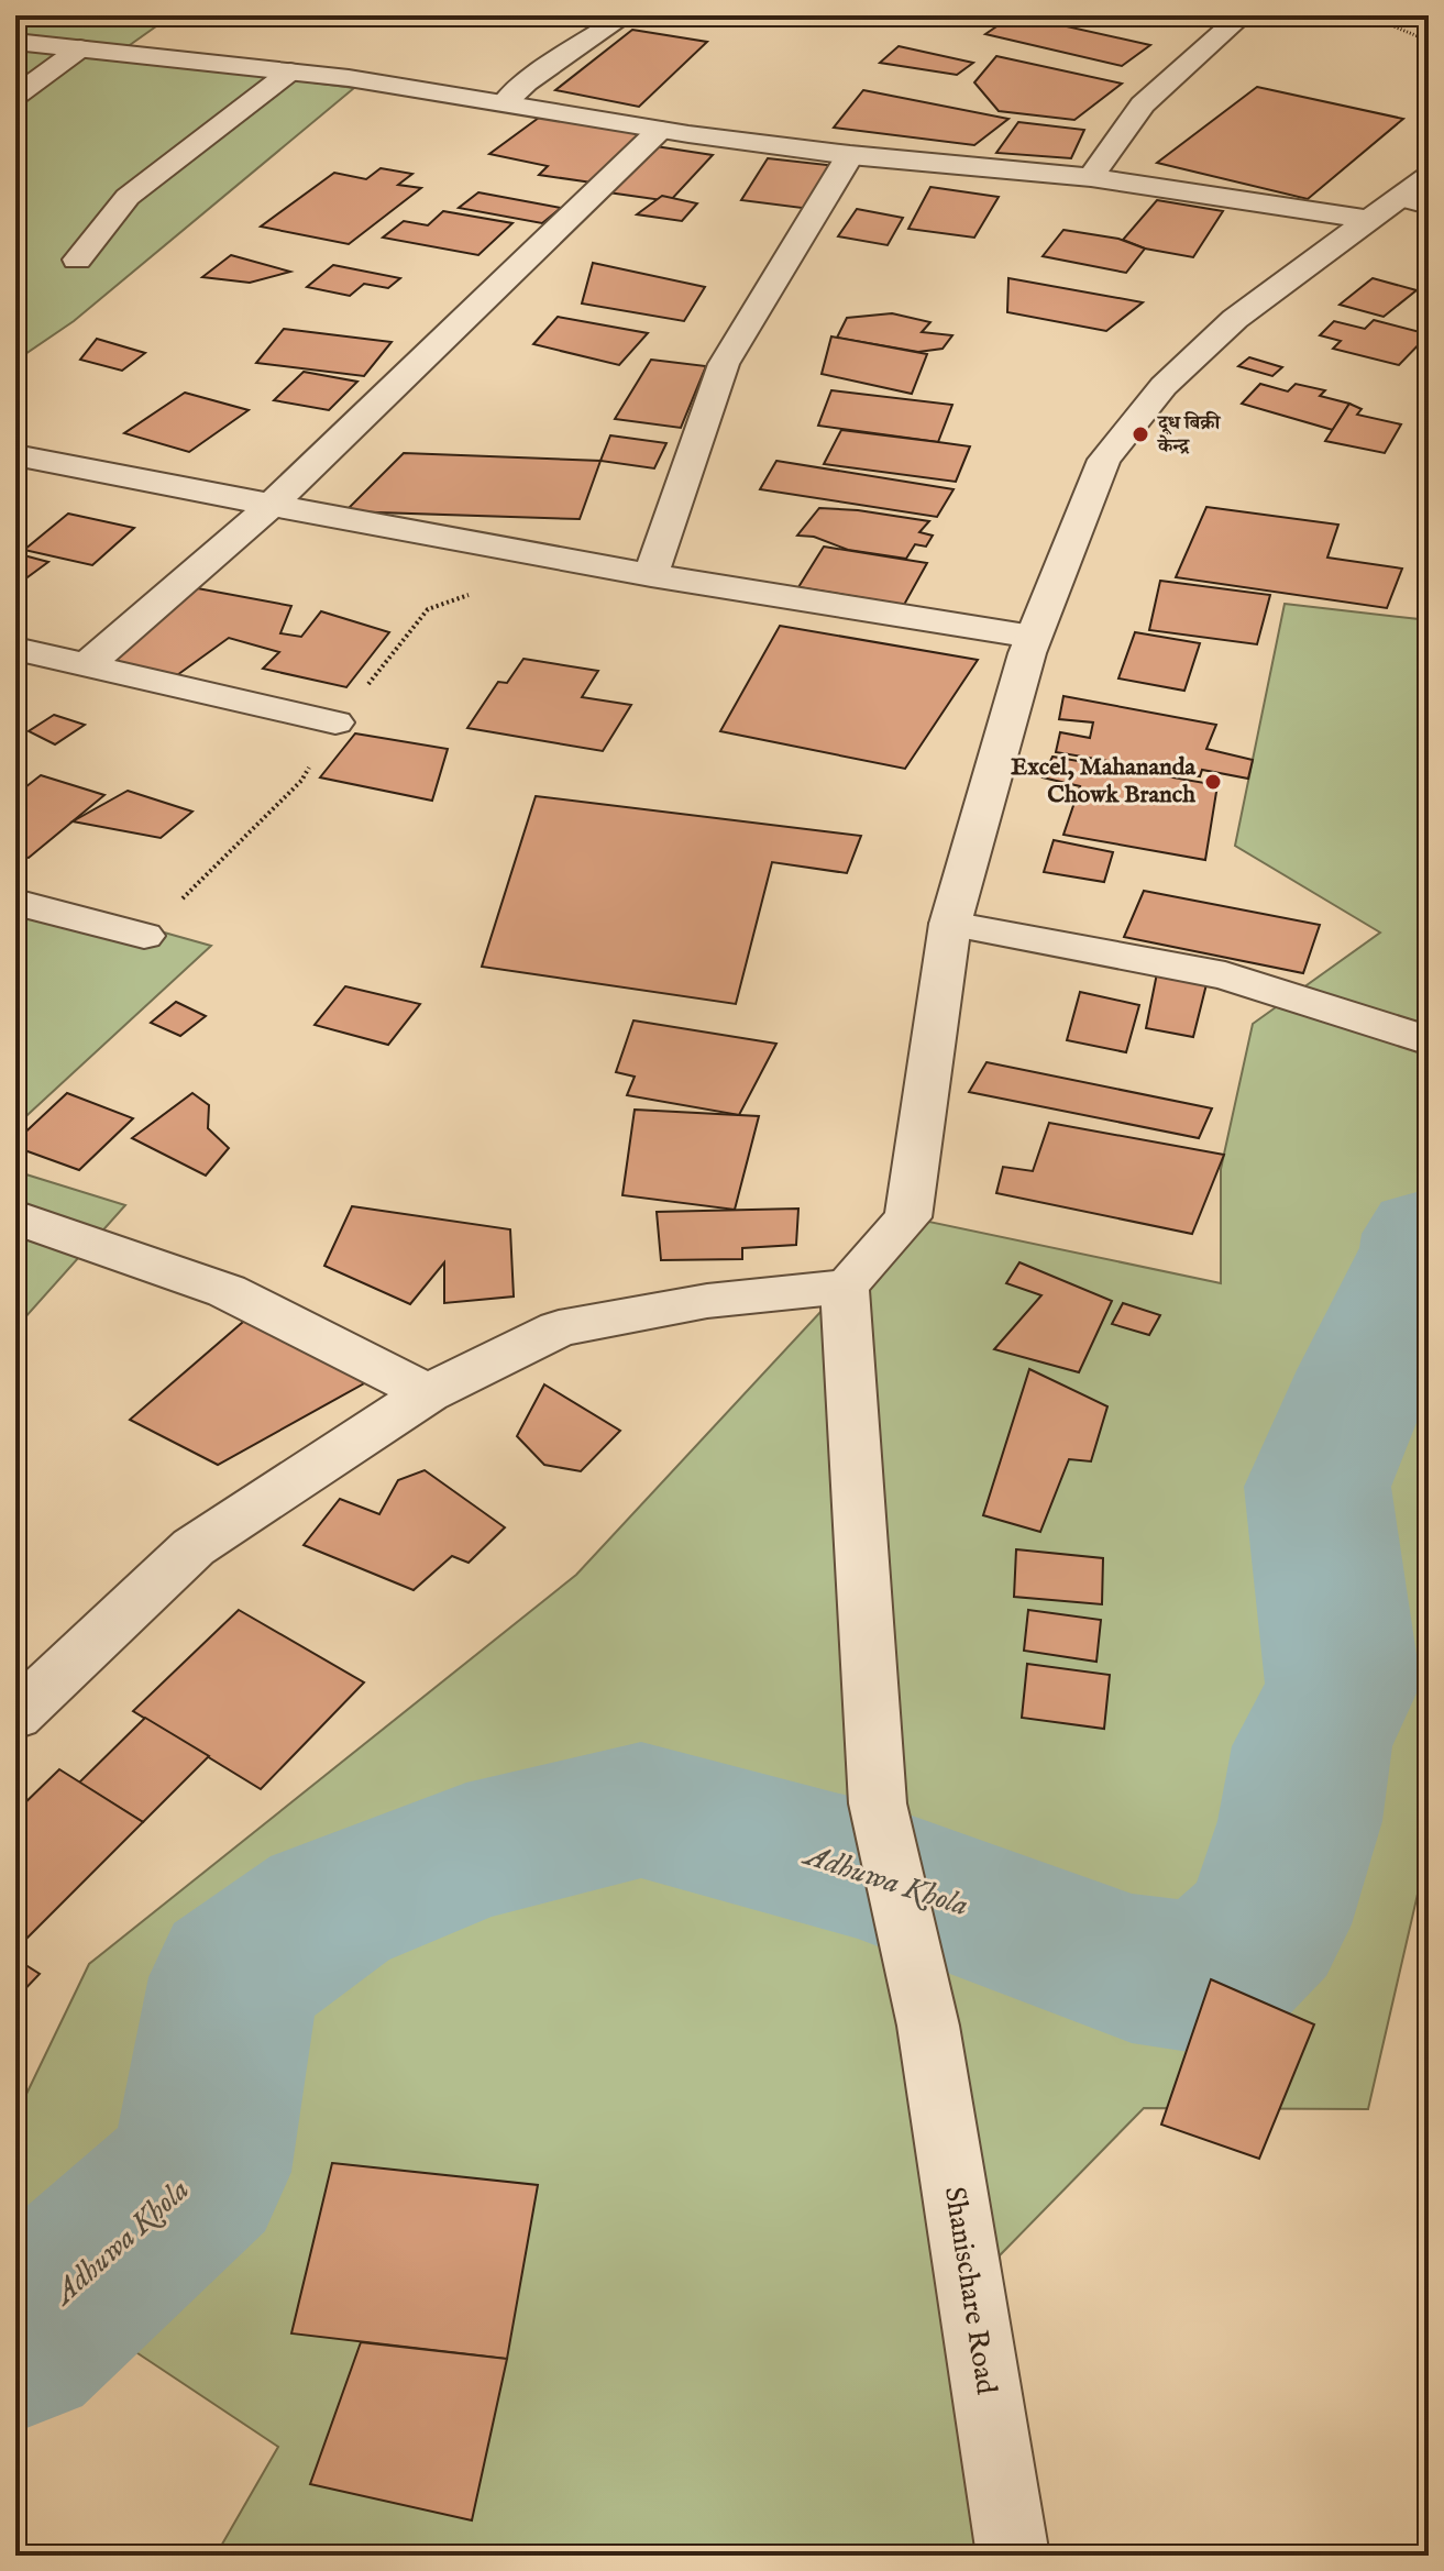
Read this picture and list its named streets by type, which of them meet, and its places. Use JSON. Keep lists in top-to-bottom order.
{
  "streets": {
    "street": ["Shanischare Road"]
  },
  "water": ["Adhuwa Khola"],
  "places": ["दूध बिक्री केन्द्र", "Excel, Mahananda Chowk Branch"]
}
